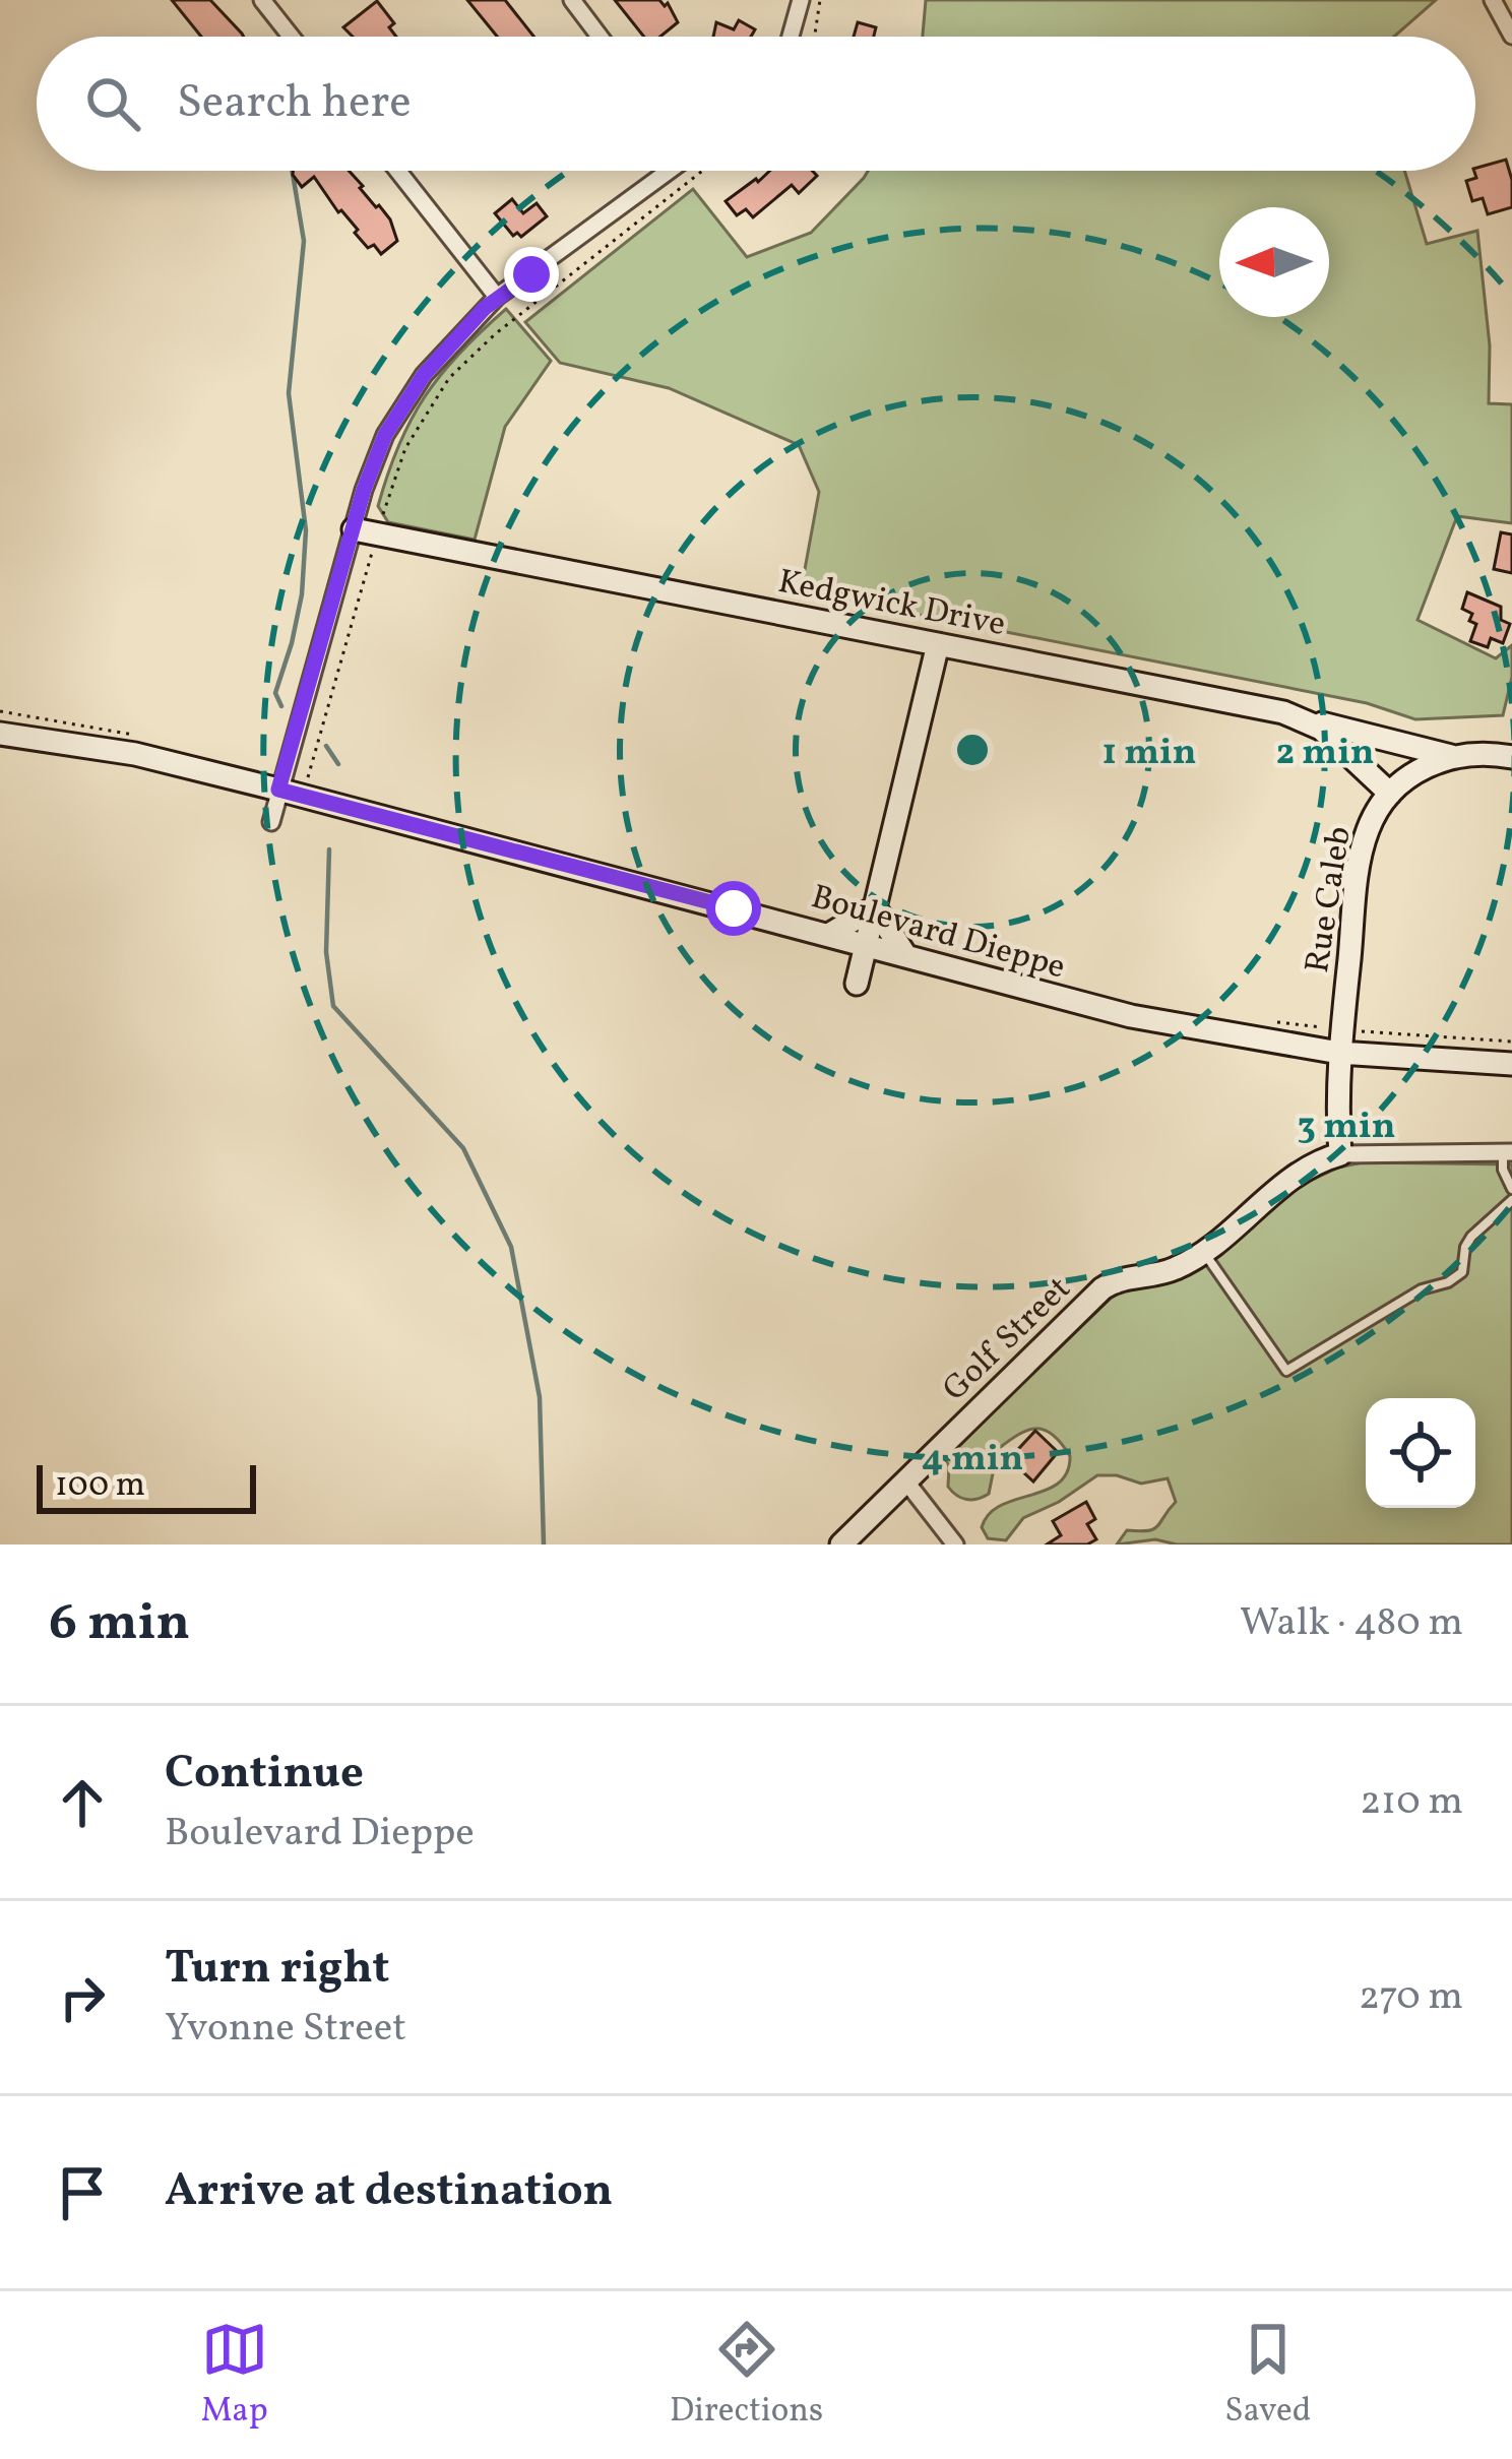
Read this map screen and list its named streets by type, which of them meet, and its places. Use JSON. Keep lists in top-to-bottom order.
{
  "streets": {
    "street": [
      "Kedgwick Drive",
      "Rue Caleb",
      "Boulevard Dieppe",
      "Golf Street"
    ]
  },
  "crossings": [
    ["Kedgwick Drive", "Rue Caleb"],
    ["Rue Caleb", "Boulevard Dieppe"],
    ["Rue Caleb", "Golf Street"]
  ],
  "scale_bar": "100 m",
  "north": "left",
  "page": {
    "search": "Search here",
    "scale": "100 m",
    "heading": ["6 min", "Walk · 480 m"],
    "list": [
      ["Continue", "Boulevard Dieppe", "210 m"],
      ["Turn right", "Yvonne Street", "270 m"],
      "Arrive at destination"
    ],
    "nav": ["Map", "Directions", "Saved"]
  },
  "rings": [
    "1 min",
    "2 min",
    "3 min",
    "4 min"
  ]
}
